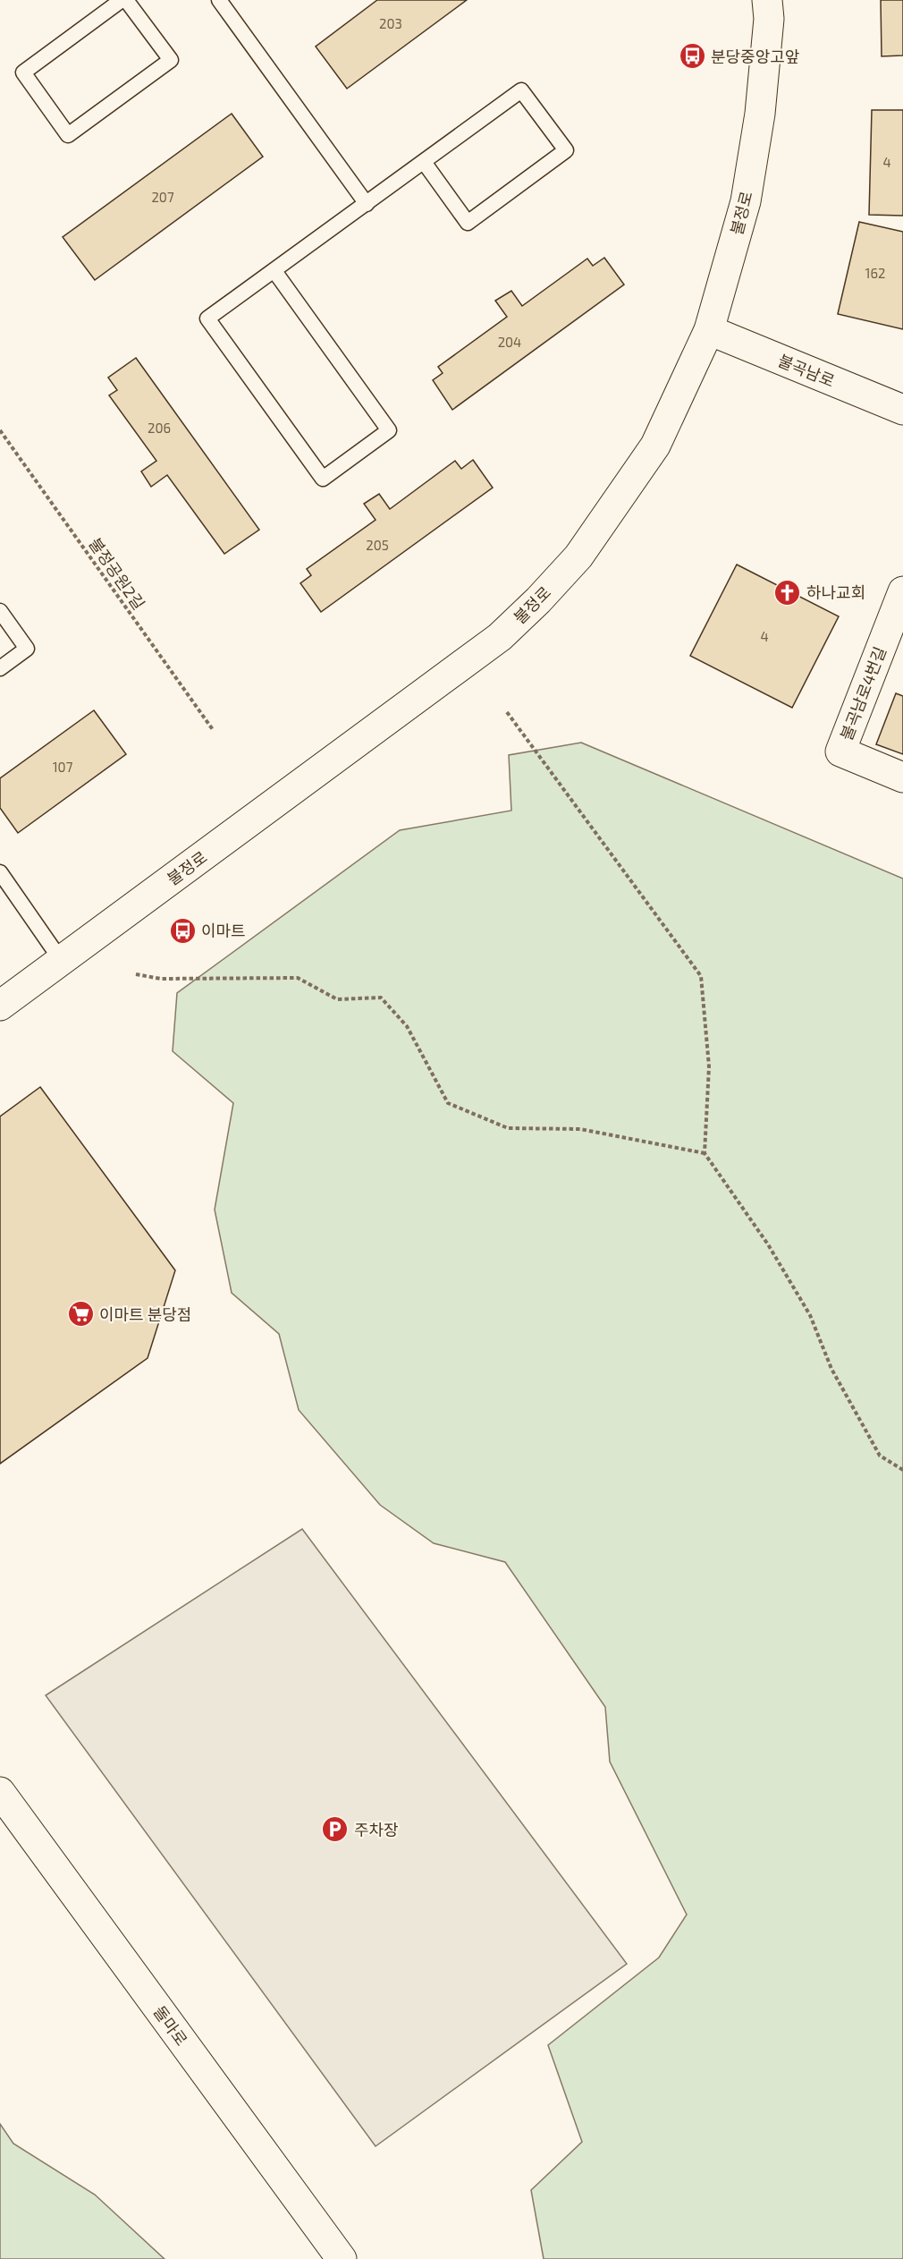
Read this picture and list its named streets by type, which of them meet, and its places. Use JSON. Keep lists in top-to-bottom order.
{
  "streets": {
    "main road": [
      "불정로",
      "불곡남로",
      "불곡남로4번길",
      "돌마로"
    ],
    "path": ["불정공원2길"]
  },
  "crossings": [
    ["불정로", "불곡남로"]
  ],
  "places": {
    "bus stop": ["분당중앙고앞", "이마트"],
    "church": ["하나교회"],
    "supermarket": ["이마트 분당점"],
    "parking": ["주차장"]
  },
  "house_numbers": [
    "203",
    "4",
    "207",
    "162",
    "204",
    "206",
    "205",
    "4",
    "107"
  ]
}
